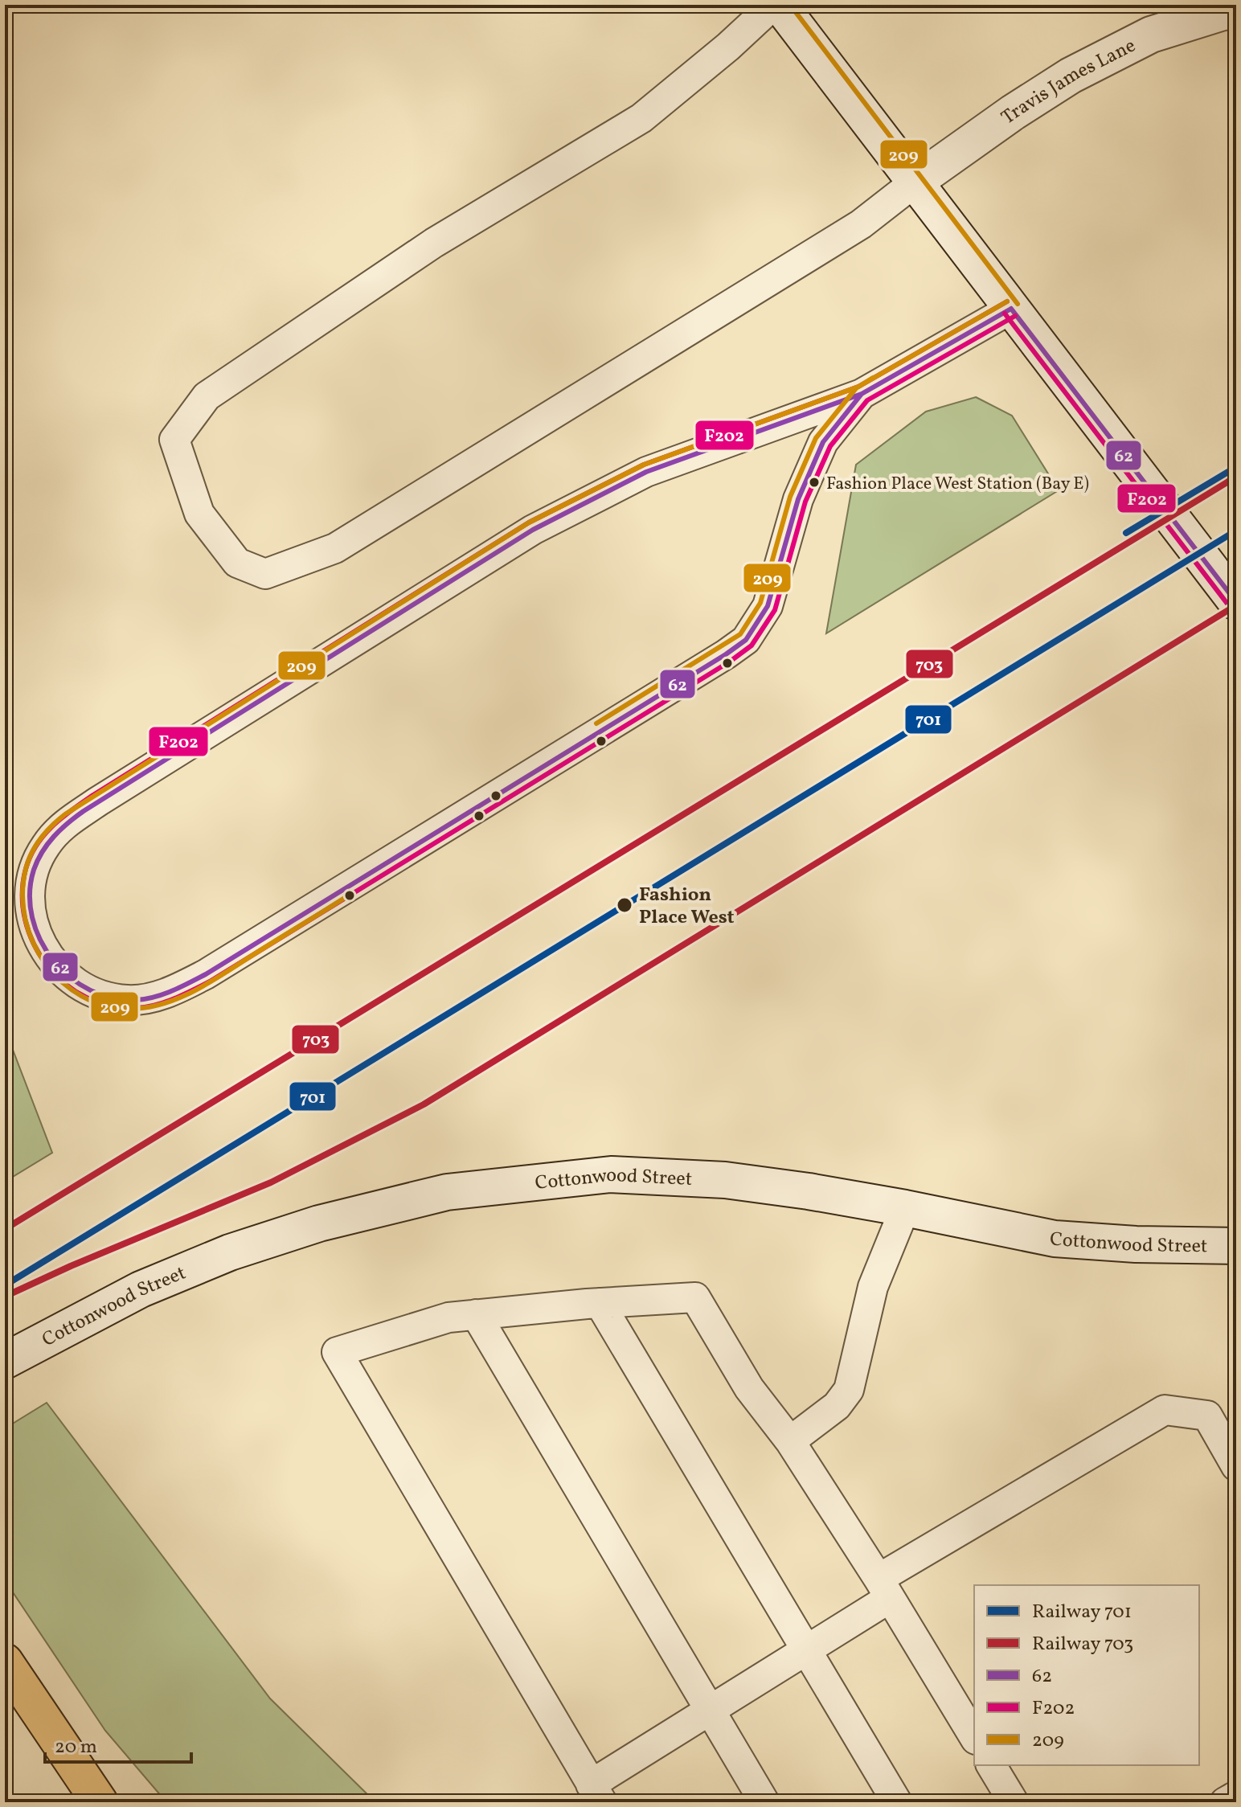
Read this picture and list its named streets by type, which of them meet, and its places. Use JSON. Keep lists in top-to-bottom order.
{
  "streets": {
    "street": ["Travis James Lane", "Cottonwood Street"]
  },
  "places": ["Fashion Place West Station (Bay E)", "Fashion Place West"],
  "lines": [
    "transit line 209",
    "transit line F202",
    "transit line 62",
    "rail line 701",
    "rail line 703"
  ],
  "legend": [
    "Railway 701",
    "Railway 703",
    "62",
    "F202",
    "209"
  ],
  "scale_bar": "20 m"
}
